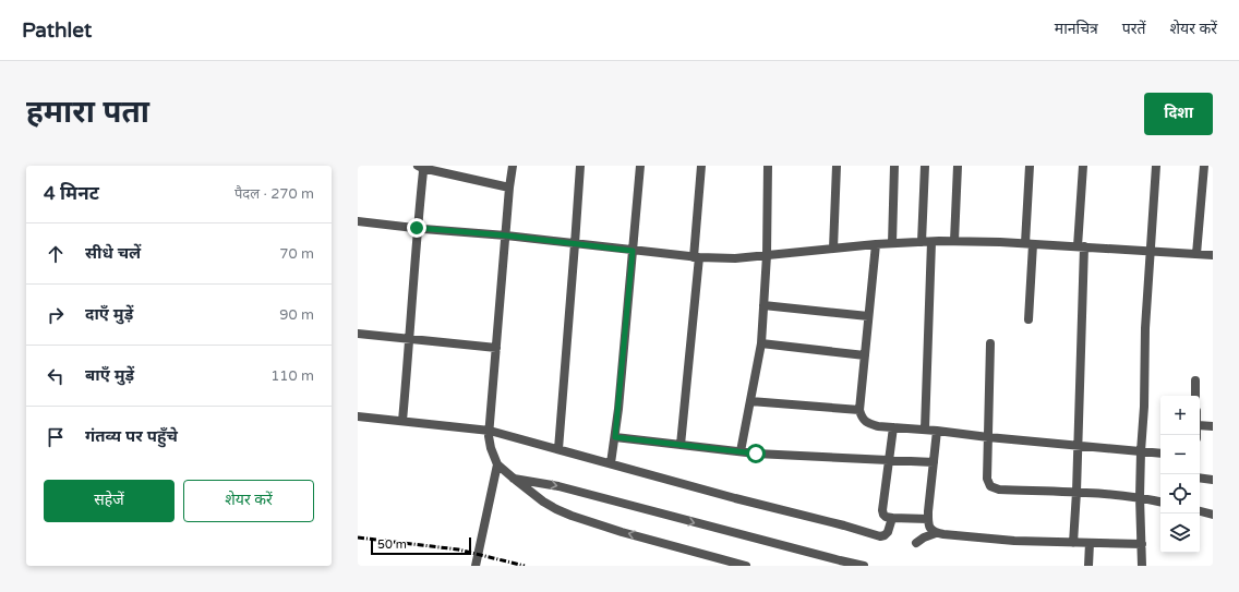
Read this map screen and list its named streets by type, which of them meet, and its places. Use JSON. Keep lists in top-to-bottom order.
{
  "scale_bar": "50 m",
  "page": {
    "header": "Pathlet",
    "nav": ["मानचित्र", "परतें", "शेयर करें"],
    "buttons": [
      "दिशा",
      ["सहेजें", "शेयर करें"]
    ],
    "title": "हमारा पता",
    "heading": ["4 मिनट", "पैदल · 270 m"],
    "list": [
      ["सीधे चलें", "70 m"],
      ["दाएँ मुड़ें", "90 m"],
      ["बाएँ मुड़ें", "110 m"],
      "गंतव्य पर पहुँचे"
    ],
    "map_buttons": ["+", "−"],
    "scale": "50 m"
  }
}
